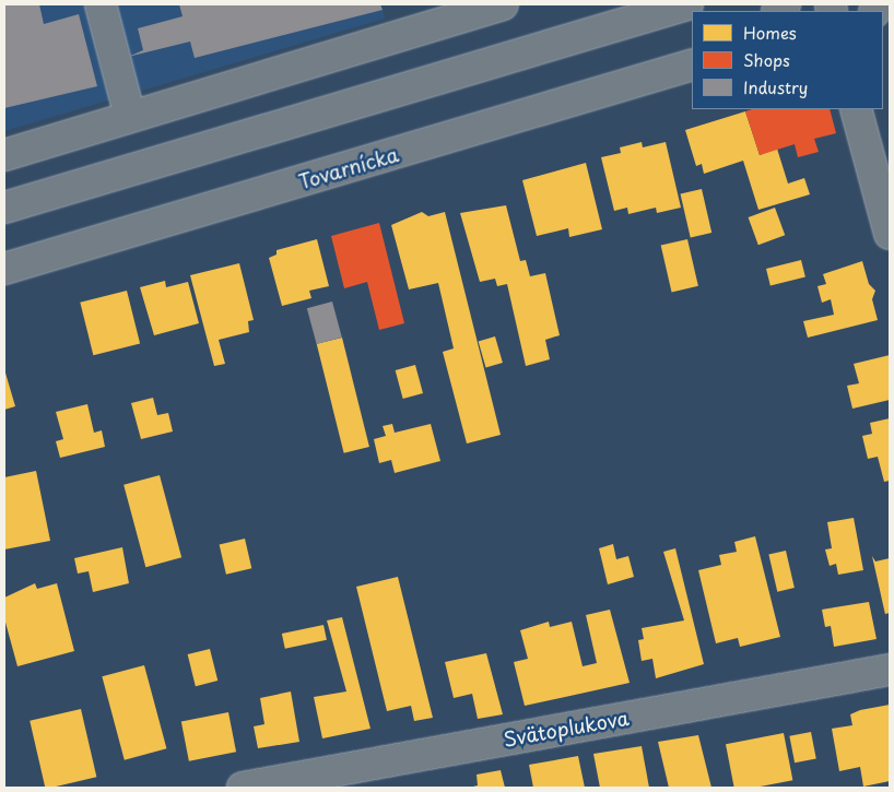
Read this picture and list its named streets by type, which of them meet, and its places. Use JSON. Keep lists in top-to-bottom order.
{
  "streets": {
    "street": ["Tovarnícka", "Svätoplukova"]
  },
  "legend": ["Homes", "Shops", "Industry"]
}
